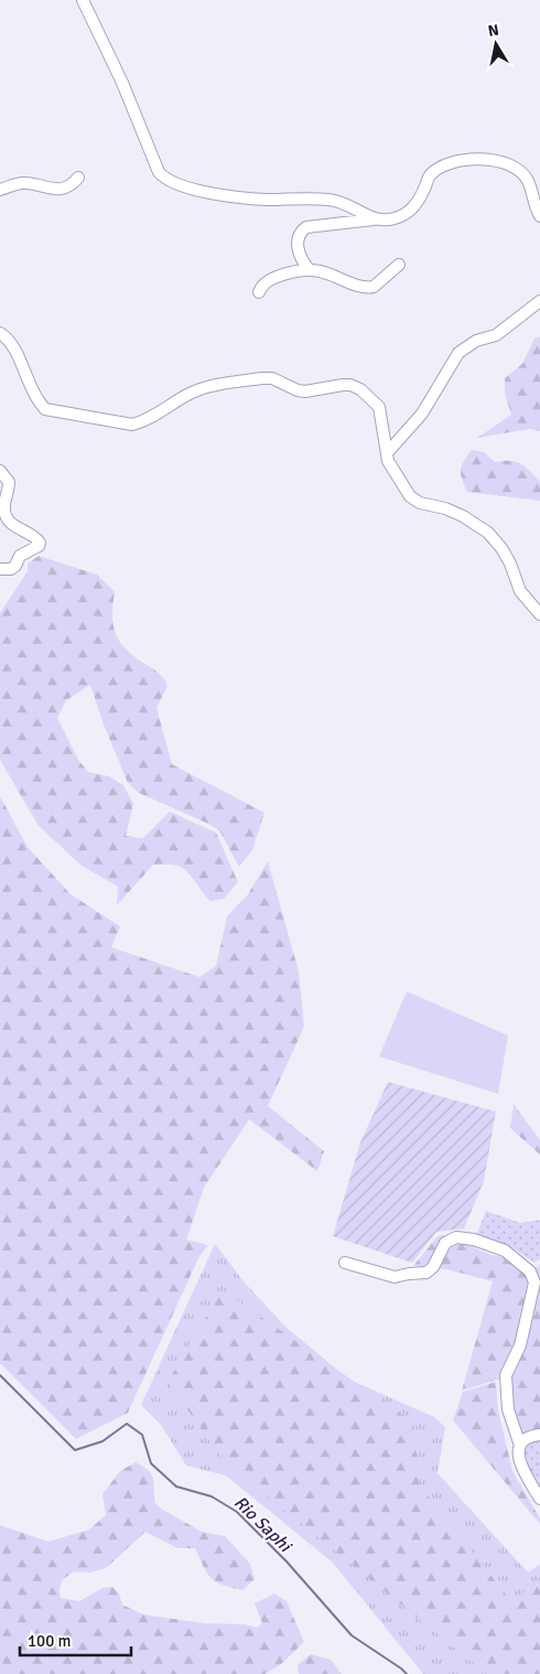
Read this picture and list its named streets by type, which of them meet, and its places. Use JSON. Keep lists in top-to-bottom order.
{
  "water": ["Rio Saphi"],
  "scale_bar": "100 m",
  "north": "top"
}
